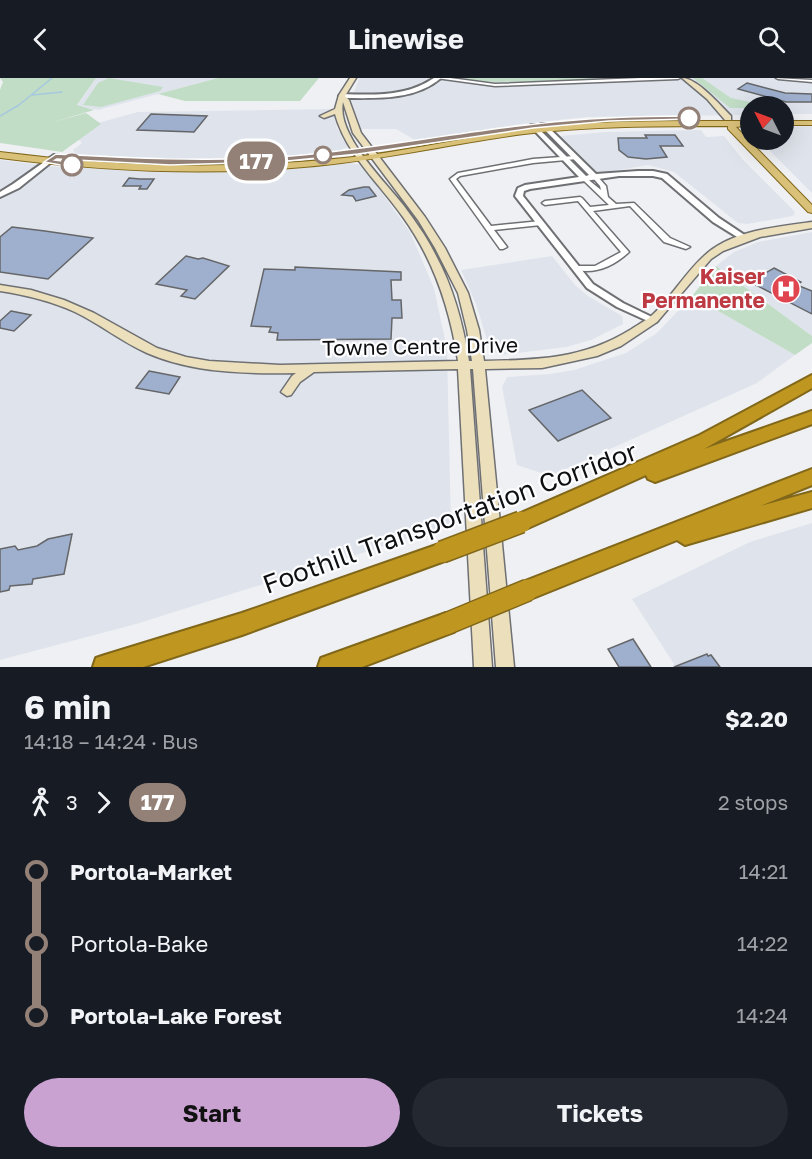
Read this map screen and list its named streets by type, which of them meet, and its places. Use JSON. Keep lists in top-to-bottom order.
{
  "streets": {
    "highway": ["Foothill Transportation Corridor"],
    "main road": ["Towne Centre Drive"]
  },
  "places": {
    "hospital": ["Kaiser Permanente"]
  },
  "lines": ["bus line 177"],
  "north": "top left",
  "page": {
    "header": "Linewise",
    "on_map": "177",
    "heading": ["6 min", "14:18 – 14:24 · Bus", "$2.20"],
    "legs": ["3", "177", "2 stops"],
    "list": [
      {
        "name": "Portola-Market",
        "value": "14:21"
      },
      {
        "name": "Portola-Bake",
        "value": "14:22"
      },
      {
        "name": "Portola-Lake Forest",
        "value": "14:24"
      }
    ],
    "buttons": ["Start", "Tickets"]
  }
}
